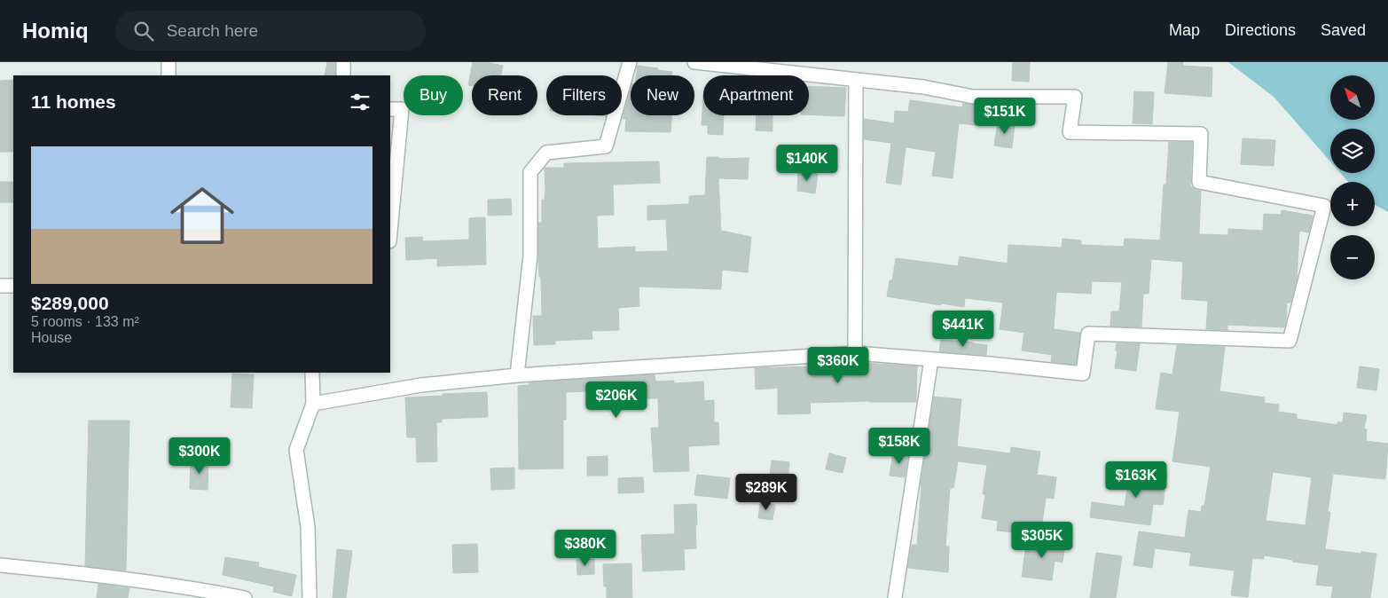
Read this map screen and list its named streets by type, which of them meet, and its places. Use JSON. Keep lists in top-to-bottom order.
{
  "north": "top left",
  "page": {
    "header": "Homiq",
    "search": "Search here",
    "nav": ["Map", "Directions", "Saved"],
    "map_buttons": ["+", "−"],
    "chip": [
      "Buy",
      "Rent",
      "Filters",
      "New",
      "Apartment"
    ],
    "heading": "11 homes",
    "price": [
      "$151K",
      "$140K",
      "$441K",
      "$360K",
      "$206K",
      "$158K",
      "$300K",
      "$163K",
      "$289K",
      "$305K",
      "$380K"
    ],
    "list": [
      {
        "name": "$289,000",
        "note": "5 rooms · 133 m² · House"
      }
    ]
  }
}
